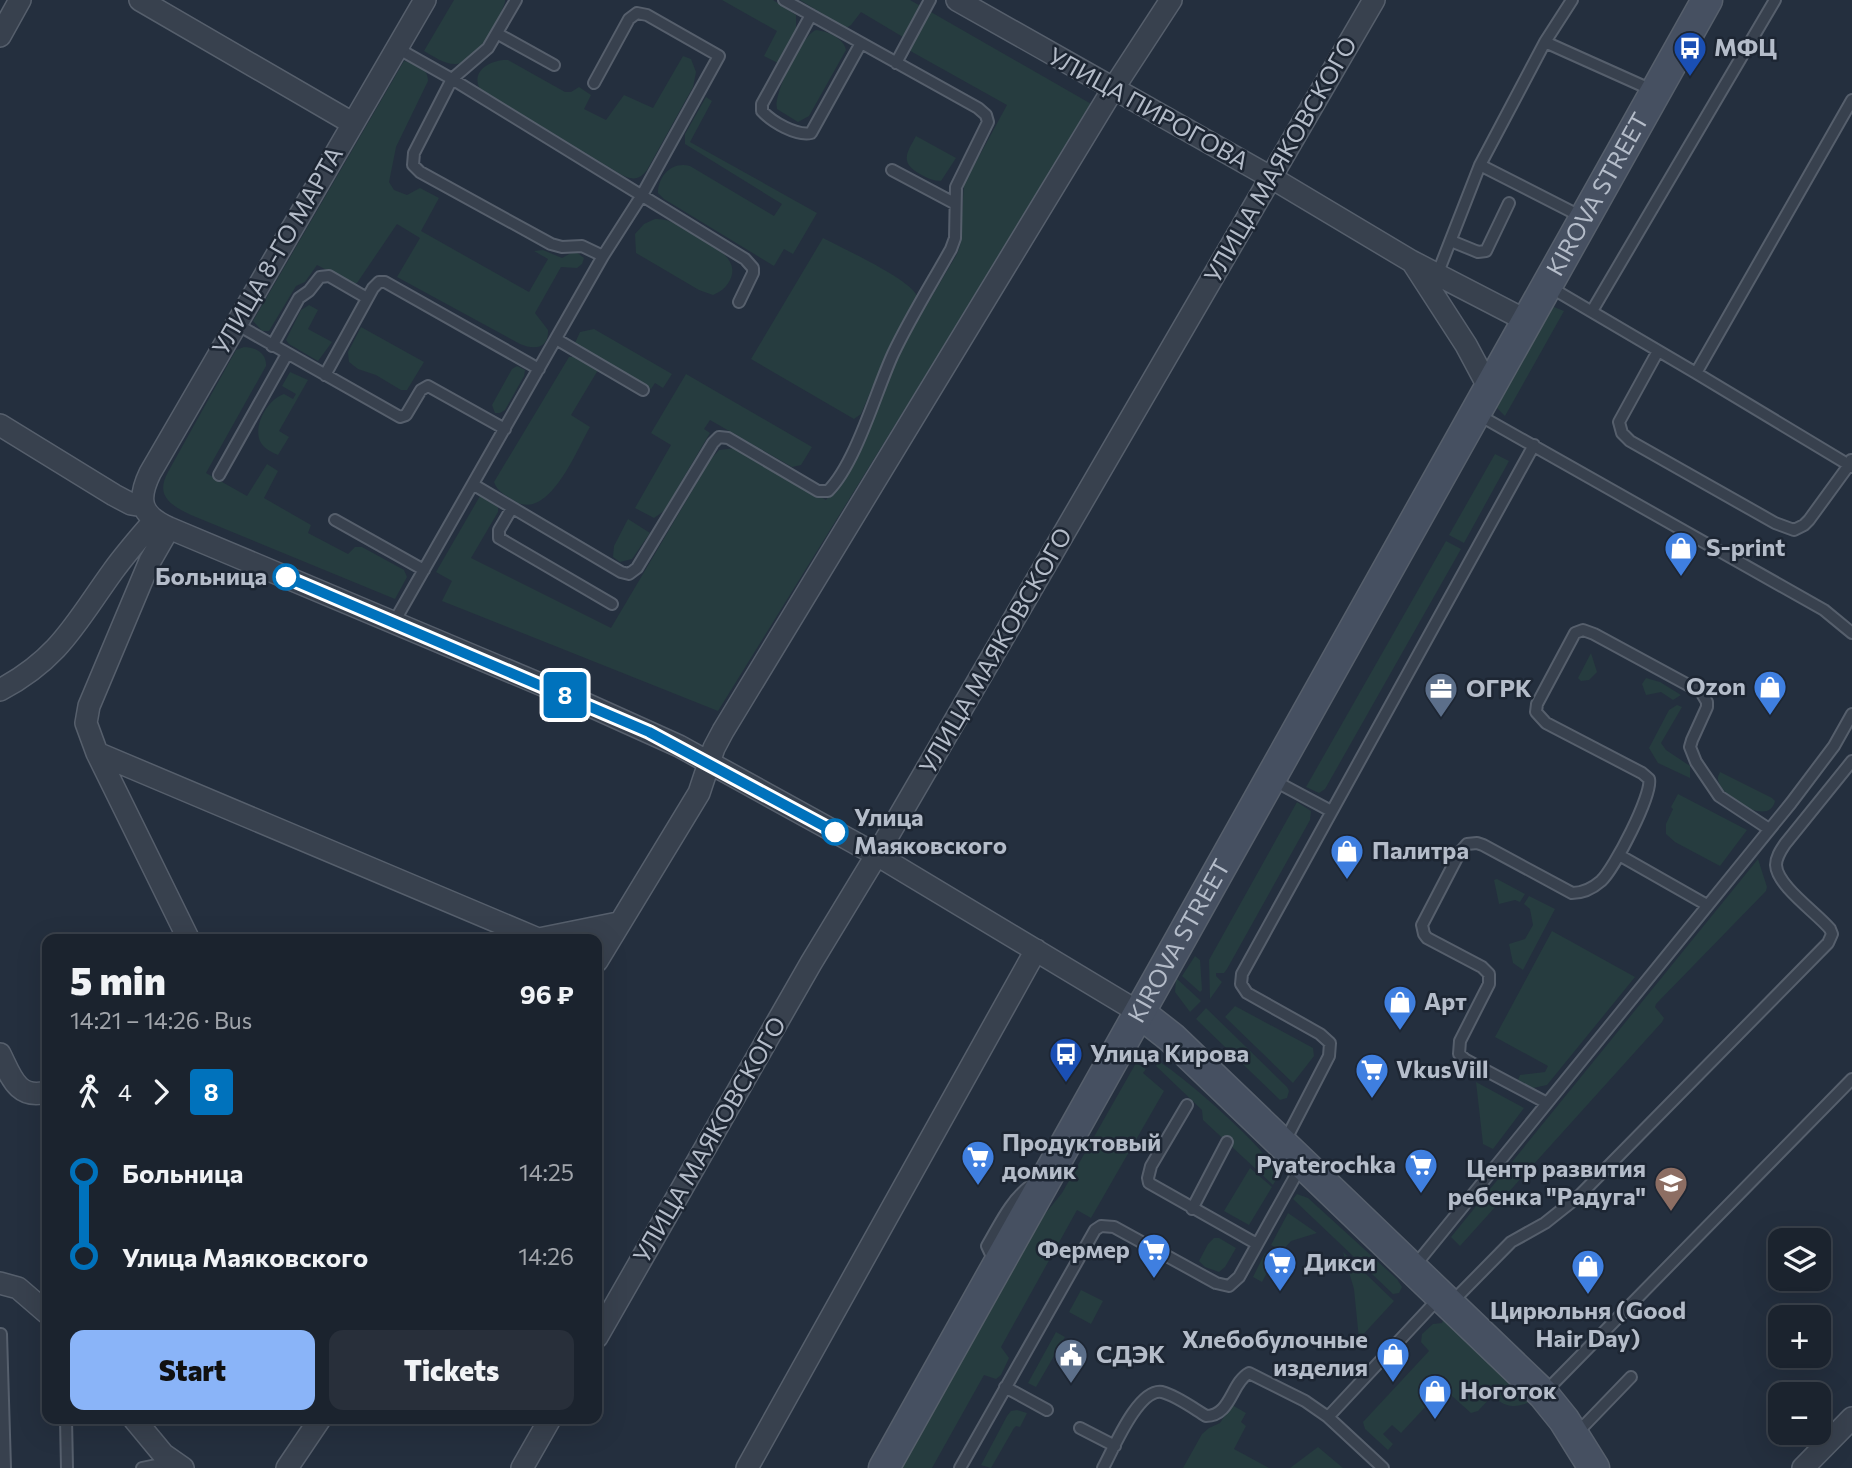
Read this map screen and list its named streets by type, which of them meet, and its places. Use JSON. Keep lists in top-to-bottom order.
{
  "streets": {
    "street": [
      "УЛИЦА ПИРОГОВА",
      "УЛИЦА МАЯКОВСКОГО",
      "KIROVA STREET",
      "УЛИЦА 8-ГО МАРТА"
    ]
  },
  "crossings": [
    ["УЛИЦА ПИРОГОВА", "УЛИЦА МАЯКОВСКОГО"],
    ["УЛИЦА ПИРОГОВА", "KIROVA STREET"]
  ],
  "places": {
    "bus stop": ["МФЦ", "Улица Кирова"],
    "other": ["Больница", "Улица Маяковского"],
    "shop": [
      "S-print",
      "Ozon",
      "Палитра",
      "Арт",
      "Цирюльня (Good Hair Day)",
      "Хлебобулочные изделия",
      "Ноготок"
    ],
    "office": ["ОГРК"],
    "supermarket": [
      "VkusVill",
      "Продуктовый домик",
      "Pyaterochka",
      "Фермер",
      "Дикси"
    ],
    "school or university": ["Центр развития ребенка \"Радуга\""],
    "public building": ["СДЭК"]
  },
  "lines": ["bus line 8"],
  "page": {
    "on_map": "8",
    "heading": ["5 min", "14:21 – 14:26 · Bus", "96 ₽"],
    "legs": ["4", "8"],
    "list": [
      {
        "name": "Больница",
        "value": "14:25"
      },
      {
        "name": "Улица Маяковского",
        "value": "14:26"
      }
    ],
    "map_buttons": ["+", "−"],
    "buttons": ["Start", "Tickets"]
  }
}
